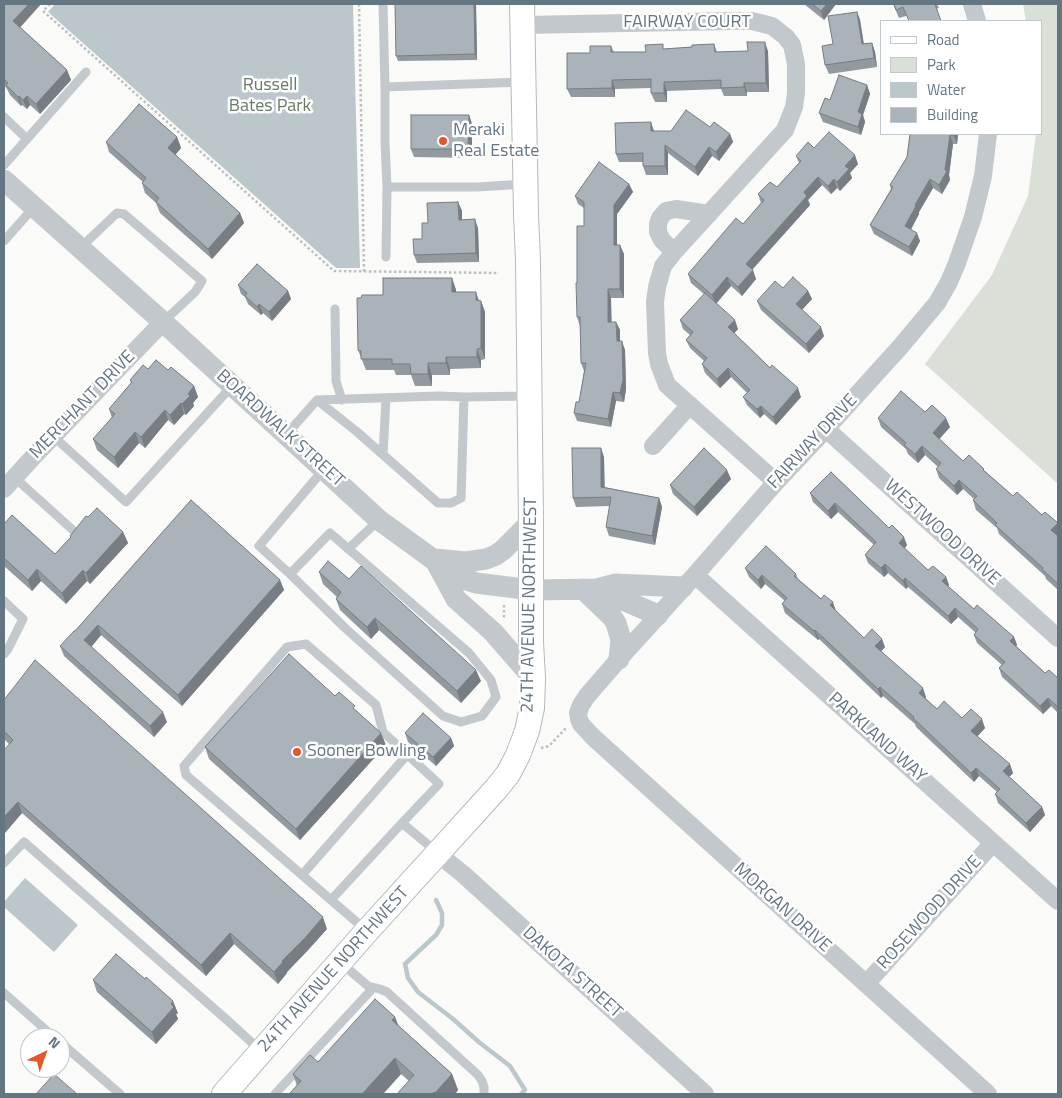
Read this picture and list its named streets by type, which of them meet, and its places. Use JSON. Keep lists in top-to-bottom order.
{
  "streets": {
    "main road": ["24TH AVENUE NORTHWEST"],
    "street": [
      "FAIRWAY COURT",
      "MERCHANT DRIVE",
      "BOARDWALK STREET",
      "FAIRWAY DRIVE",
      "WESTWOOD DRIVE",
      "PARKLAND WAY",
      "MORGAN DRIVE",
      "ROSEWOOD DRIVE",
      "DAKOTA STREET"
    ]
  },
  "crossings": [
    ["FAIRWAY COURT", "FAIRWAY DRIVE"],
    ["FAIRWAY COURT", "24TH AVENUE NORTHWEST"],
    ["MERCHANT DRIVE", "BOARDWALK STREET"],
    ["BOARDWALK STREET", "24TH AVENUE NORTHWEST"],
    ["FAIRWAY DRIVE", "WESTWOOD DRIVE"],
    ["FAIRWAY DRIVE", "PARKLAND WAY"],
    ["FAIRWAY DRIVE", "MORGAN DRIVE"],
    ["24TH AVENUE NORTHWEST", "DAKOTA STREET"],
    ["PARKLAND WAY", "ROSEWOOD DRIVE"],
    ["MORGAN DRIVE", "ROSEWOOD DRIVE"]
  ],
  "parks": ["Russell Bates Park"],
  "places": ["Meraki Real Estate", "Sooner Bowling"],
  "legend": [
    "Road",
    "Park",
    "Water",
    "Building"
  ],
  "north": "top right"
}
